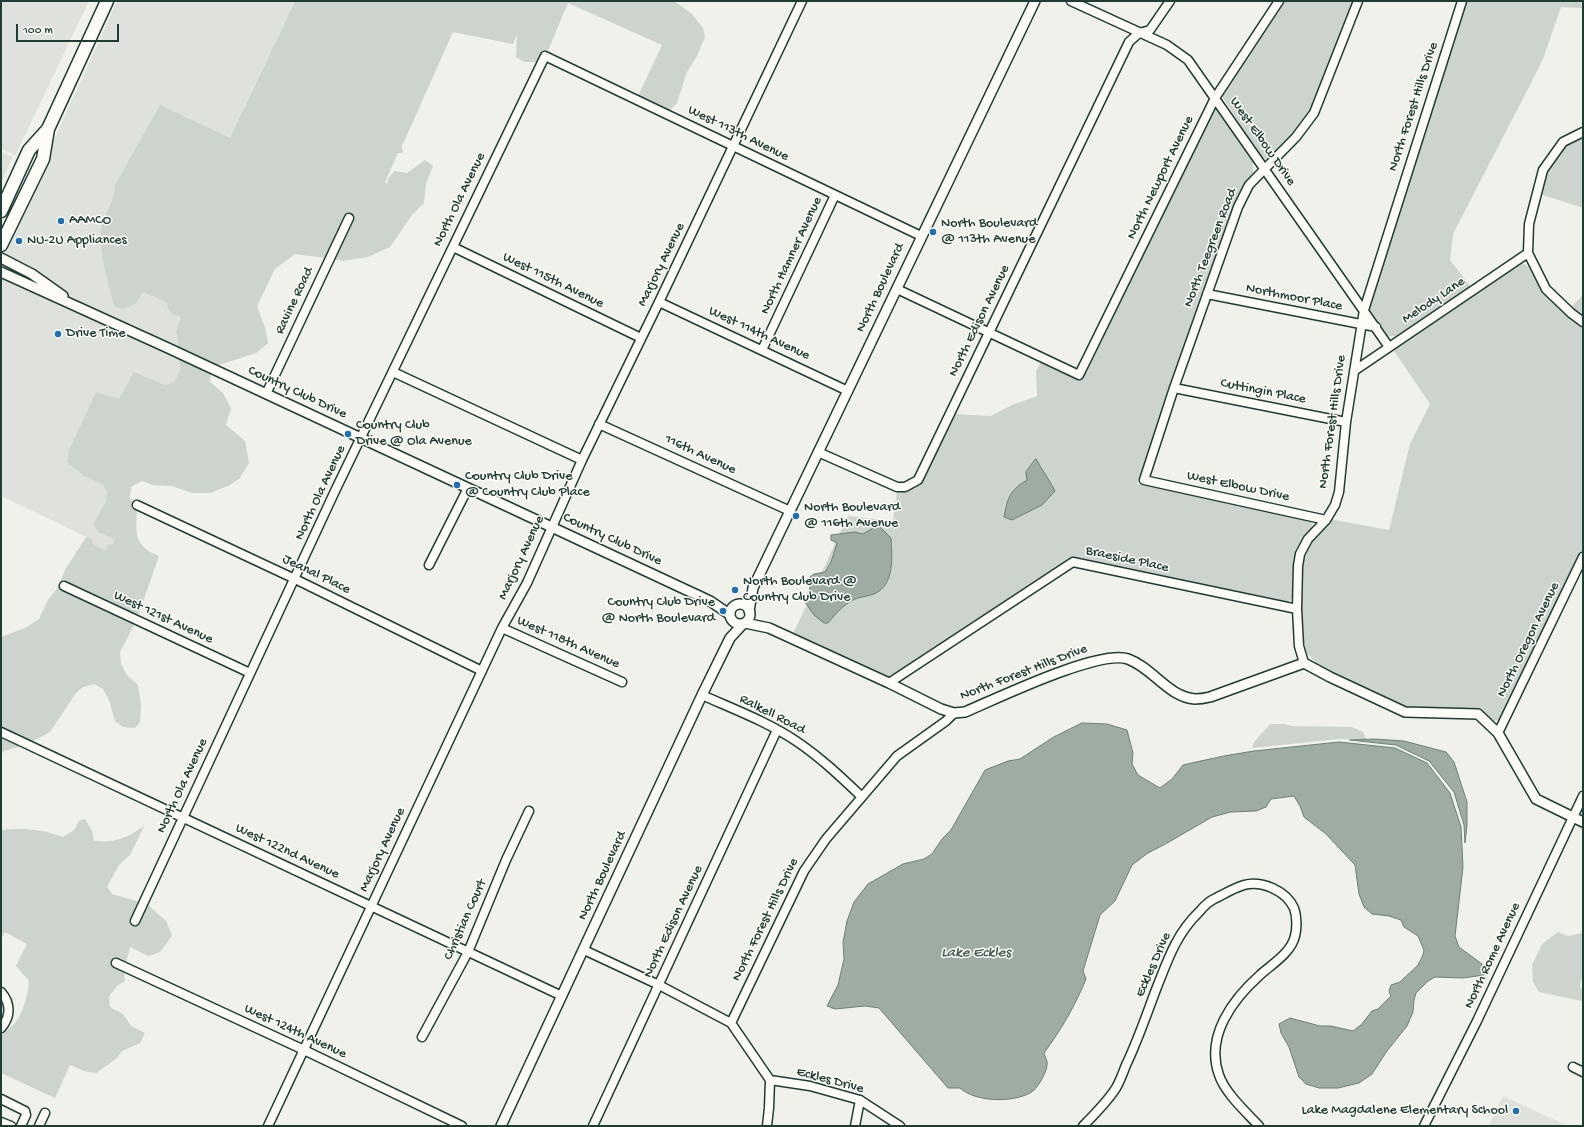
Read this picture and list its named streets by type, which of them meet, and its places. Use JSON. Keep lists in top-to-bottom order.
{
  "streets": {
    "street": [
      "North Forest Hills Drive",
      "West 113th Avenue",
      "West Elbow Drive",
      "North Newport Avenue",
      "North Ola Avenue",
      "North Teegreen Road",
      "North Hamner Avenue",
      "Marjory Avenue",
      "West 115th Avenue",
      "North Boulevard",
      "Northmoor Place",
      "Ravine Road",
      "Melody Lane",
      "North Edison Avenue",
      "West 114th Avenue",
      "Cuttingin Place",
      "Country Club Drive",
      "116th Avenue",
      "Braeside Place",
      "Jeanal Place",
      "West 121st Avenue",
      "North Oregon Avenue",
      "West 118th Avenue",
      "Ralkell Road",
      "West 122nd Avenue",
      "Christian Court",
      "North Rome Avenue",
      "Eckles Drive",
      "West 124th Avenue"
    ]
  },
  "crossings": [
    ["North Forest Hills Drive", "West Elbow Drive"],
    ["North Forest Hills Drive", "Northmoor Place"],
    ["North Forest Hills Drive", "Melody Lane"],
    ["North Forest Hills Drive", "Cuttingin Place"],
    ["North Forest Hills Drive", "Braeside Place"],
    ["North Forest Hills Drive", "Ralkell Road"],
    ["West 113th Avenue", "North Ola Avenue"],
    ["West 113th Avenue", "North Hamner Avenue"],
    ["West 113th Avenue", "Marjory Avenue"],
    ["West 113th Avenue", "North Boulevard"],
    ["West Elbow Drive", "North Newport Avenue"],
    ["West Elbow Drive", "North Teegreen Road"],
    ["West Elbow Drive", "Northmoor Place"],
    ["West Elbow Drive", "Melody Lane"],
    ["West Elbow Drive", "North Edison Avenue"],
    ["North Newport Avenue", "North Edison Avenue"],
    ["North Ola Avenue", "West 115th Avenue"],
    ["North Ola Avenue", "Country Club Drive"],
    ["North Ola Avenue", "Jeanal Place"],
    ["North Ola Avenue", "West 121st Avenue"],
    ["North Ola Avenue", "West 122nd Avenue"],
    ["North Teegreen Road", "Northmoor Place"],
    ["North Teegreen Road", "Cuttingin Place"],
    ["North Hamner Avenue", "West 114th Avenue"],
    ["Marjory Avenue", "West 115th Avenue"],
    ["Marjory Avenue", "West 114th Avenue"],
    ["Marjory Avenue", "Country Club Drive"],
    ["Marjory Avenue", "116th Avenue"],
    ["Marjory Avenue", "Jeanal Place"],
    ["Marjory Avenue", "West 118th Avenue"],
    ["Marjory Avenue", "West 122nd Avenue"],
    ["Marjory Avenue", "West 124th Avenue"],
    ["North Boulevard", "North Edison Avenue"],
    ["North Boulevard", "West 114th Avenue"],
    ["North Boulevard", "Country Club Drive"],
    ["North Boulevard", "116th Avenue"],
    ["North Boulevard", "Ralkell Road"],
    ["North Boulevard", "West 122nd Avenue"],
    ["Ravine Road", "Country Club Drive"],
    ["North Edison Avenue", "Ralkell Road"],
    ["West 122nd Avenue", "Christian Court"]
  ],
  "water": ["Lake Eckles"],
  "places": [
    "AAMCO",
    "North Boulevard @ 113th Avenue",
    "NU-2U Appliances",
    "Drive Time",
    "Country Club Drive @ Ola Avenue",
    "Country Club Drive @ Country Club Place",
    "North Boulevard @ 116th Avenue",
    "North Boulevard @ Country Club Drive",
    "Country Club Drive @ North Boulevard",
    "Lake Magdalene Elementary School"
  ],
  "scale_bar": "100 m"
}
